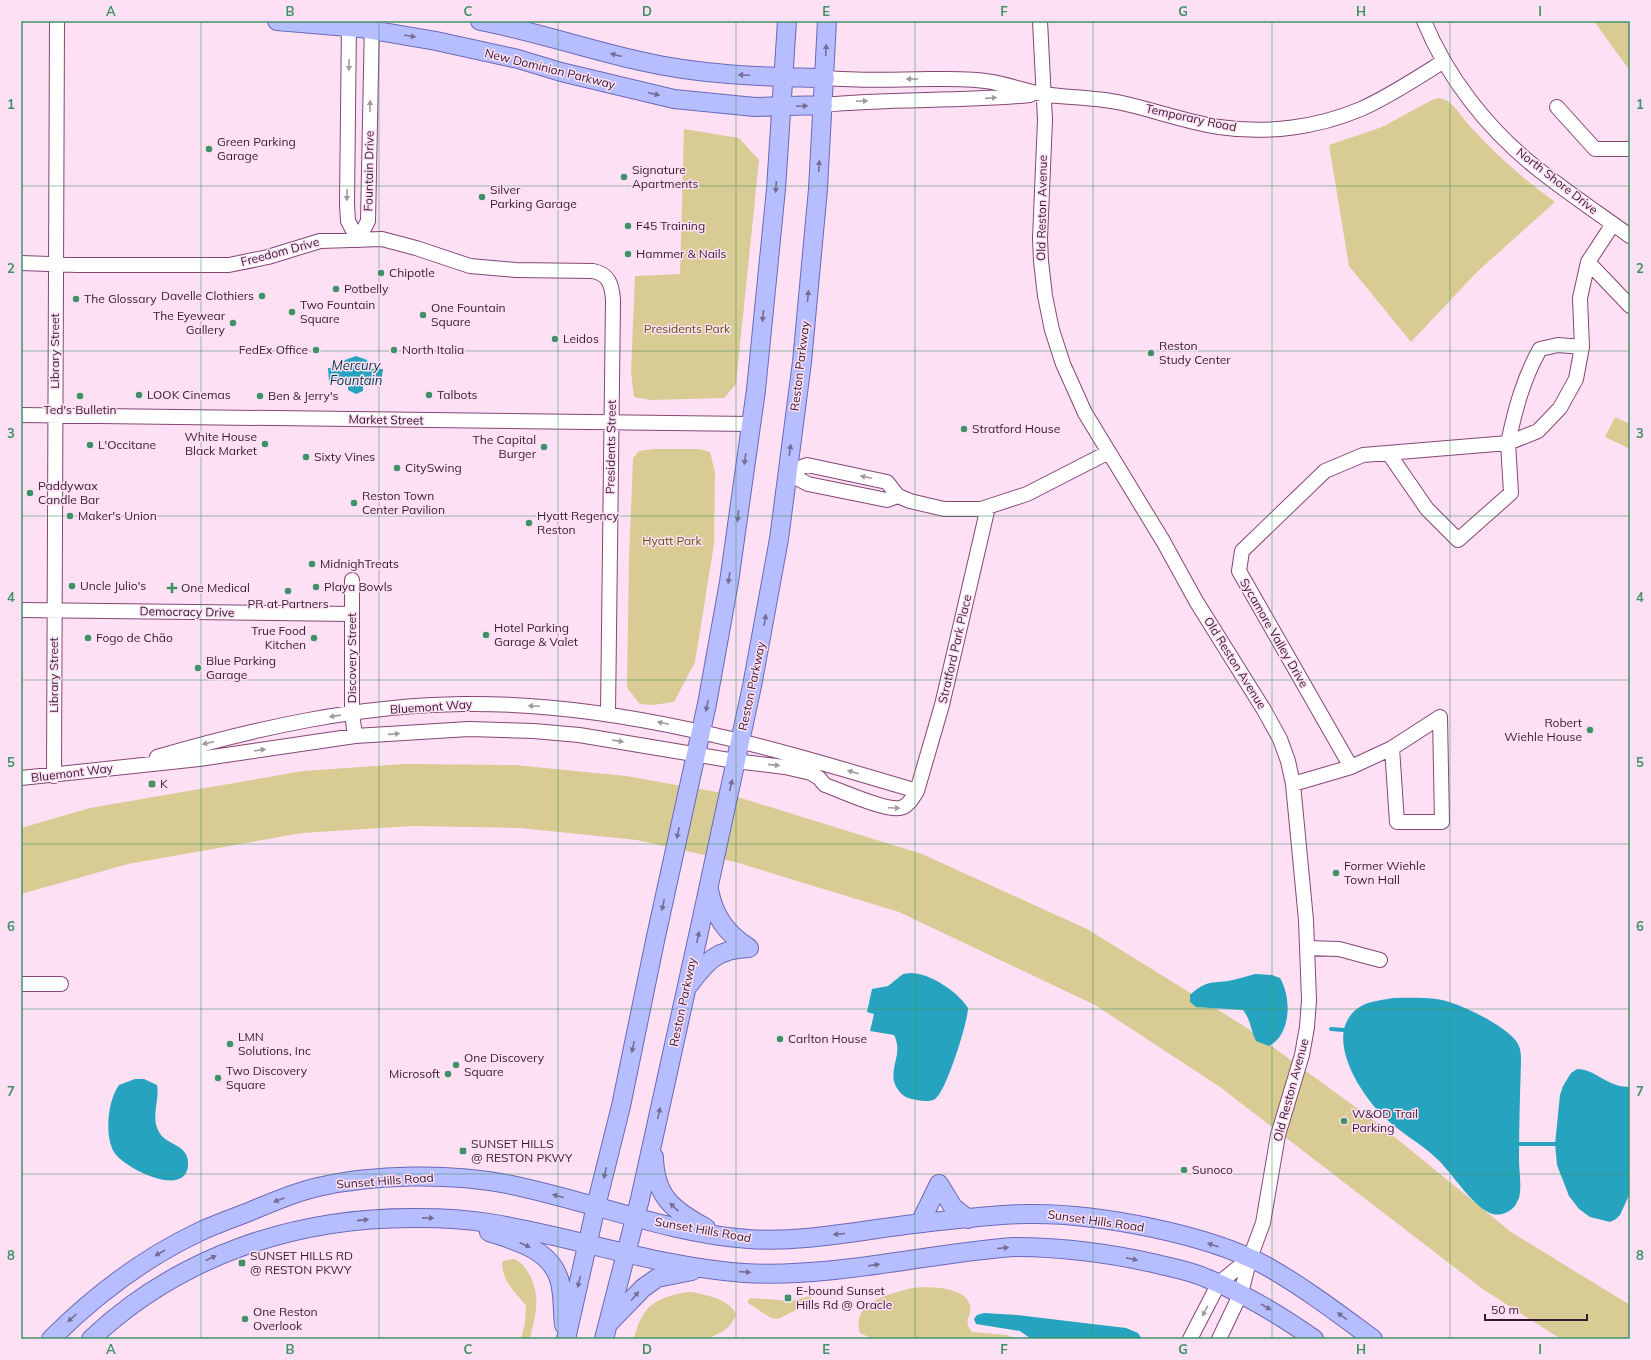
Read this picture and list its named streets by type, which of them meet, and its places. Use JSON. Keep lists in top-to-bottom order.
{
  "streets": {
    "main road": ["New Dominion Parkway", "Reston Parkway", "Sunset Hills Road"],
    "street": [
      "Temporary Road",
      "Fountain Drive",
      "North Shore Drive",
      "Old Reston Avenue",
      "Freedom Drive",
      "Library Street",
      "Market Street",
      "Presidents Street",
      "Democracy Drive",
      "Sycamore Valley Drive",
      "Stratford Park Place",
      "Discovery Street",
      "Bluemont Way"
    ]
  },
  "crossings": [
    ["New Dominion Parkway", "Temporary Road"],
    ["New Dominion Parkway", "Fountain Drive"],
    ["New Dominion Parkway", "Reston Parkway"],
    ["Temporary Road", "North Shore Drive"],
    ["Temporary Road", "Old Reston Avenue"],
    ["Temporary Road", "Reston Parkway"],
    ["Fountain Drive", "Freedom Drive"],
    ["North Shore Drive", "Sycamore Valley Drive"],
    ["Old Reston Avenue", "Sunset Hills Road"],
    ["Freedom Drive", "Library Street"],
    ["Freedom Drive", "Presidents Street"],
    ["Library Street", "Market Street"],
    ["Library Street", "Democracy Drive"],
    ["Library Street", "Bluemont Way"],
    ["Reston Parkway", "Stratford Park Place"],
    ["Reston Parkway", "Bluemont Way"],
    ["Reston Parkway", "Sunset Hills Road"],
    ["Market Street", "Presidents Street"],
    ["Presidents Street", "Bluemont Way"],
    ["Democracy Drive", "Discovery Street"],
    ["Stratford Park Place", "Bluemont Way"],
    ["Discovery Street", "Bluemont Way"]
  ],
  "water": ["Mercury Fountain"],
  "parks": ["Presidents Park", "Hyatt Park"],
  "places": {
    "other": [
      "Green Parking Garage",
      "Signature Apartments",
      "Silver Parking Garage",
      "F45 Training",
      "Hammer & Nails",
      "Chipotle",
      "Potbelly",
      "Davelle Clothiers",
      "The Glossary",
      "Two Fountain Square",
      "One Fountain Square",
      "The Eyewear Gallery",
      "Leidos",
      "FedEx Office",
      "North Italia",
      "Reston Study Center",
      "LOOK Cinemas",
      "Talbots",
      "Ted's Bulletin",
      "Ben & Jerry's",
      "Stratford House",
      "White House Black Market",
      "L'Occitane",
      "The Capital Burger",
      "Sixty Vines",
      "CitySwing",
      "Paddywax Candle Bar",
      "Reston Town Center Pavilion",
      "Maker's Union",
      "Hyatt Regency Reston",
      "MidnighTreats",
      "Uncle Julio's",
      "Playa Bowls",
      "PR at Partners",
      "Hotel Parking Garage & Valet",
      "Fogo de Chão",
      "True Food Kitchen",
      "Blue Parking Garage",
      "Robert Wiehle House",
      "Former Wiehle Town Hall",
      "Carlton House",
      "LMN Solutions, Inc",
      "One Discovery Square",
      "Microsoft",
      "Two Discovery Square",
      "W&OD Trail Parking",
      "Sunoco",
      "One Reston Overlook"
    ],
    "health": ["One Medical"],
    "transit": [
      "K",
      "SUNSET HILLS @ RESTON PKWY",
      "SUNSET HILLS RD @ RESTON PKWY",
      "E-bound Sunset Hills Rd @ Oracle"
    ]
  },
  "scale_bar": "50 m",
  "grid": {
    "columns": [
      "A",
      "B",
      "C",
      "D",
      "E",
      "F",
      "G",
      "H",
      "I"
    ],
    "rows": [
      "1",
      "2",
      "3",
      "4",
      "5",
      "6",
      "7",
      "8"
    ]
  }
}
